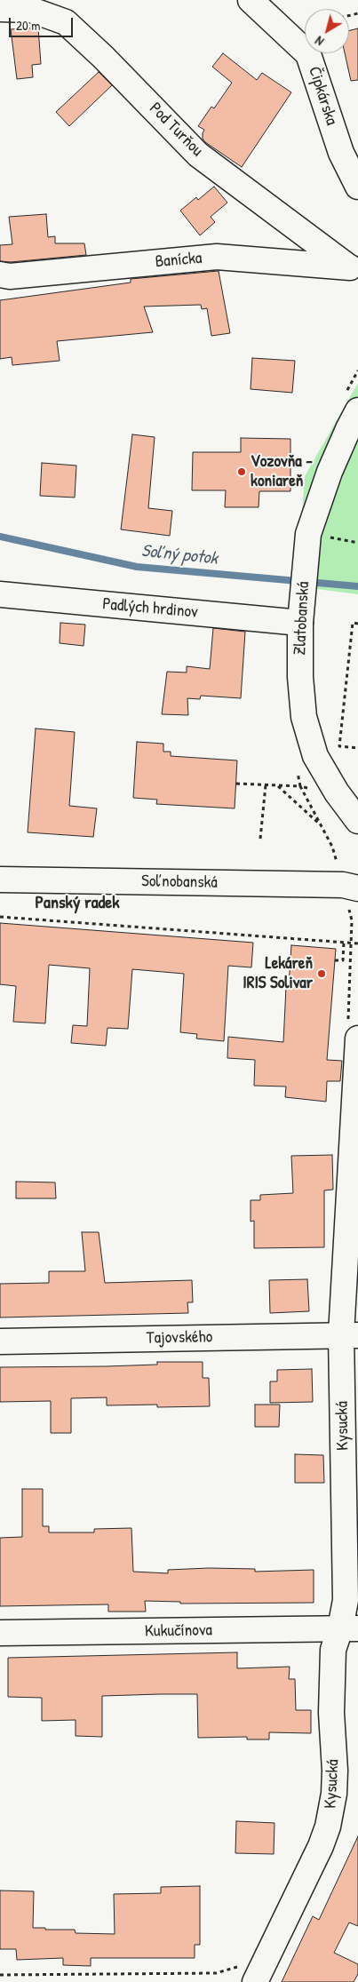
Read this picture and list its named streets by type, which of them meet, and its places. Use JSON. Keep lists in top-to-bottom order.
{
  "streets": {
    "street": [
      "Čipkárska",
      "Pod Turňou",
      "Banícka",
      "Padlých hrdinov",
      "Zlatobanská",
      "Soľnobanská",
      "Tajovského",
      "Kysucká",
      "Kukučínova"
    ]
  },
  "crossings": [
    ["Pod Turňou", "Banícka"],
    ["Padlých hrdinov", "Zlatobanská"],
    ["Tajovského", "Kysucká"],
    ["Kysucká", "Kukučínova"]
  ],
  "districts": ["Panský radek"],
  "water": ["Soľný potok"],
  "places": ["Vozovňa - koniareň", "Lekáreň IRIS Solivar"],
  "scale_bar": "20 m",
  "north": "bottom left"
}
